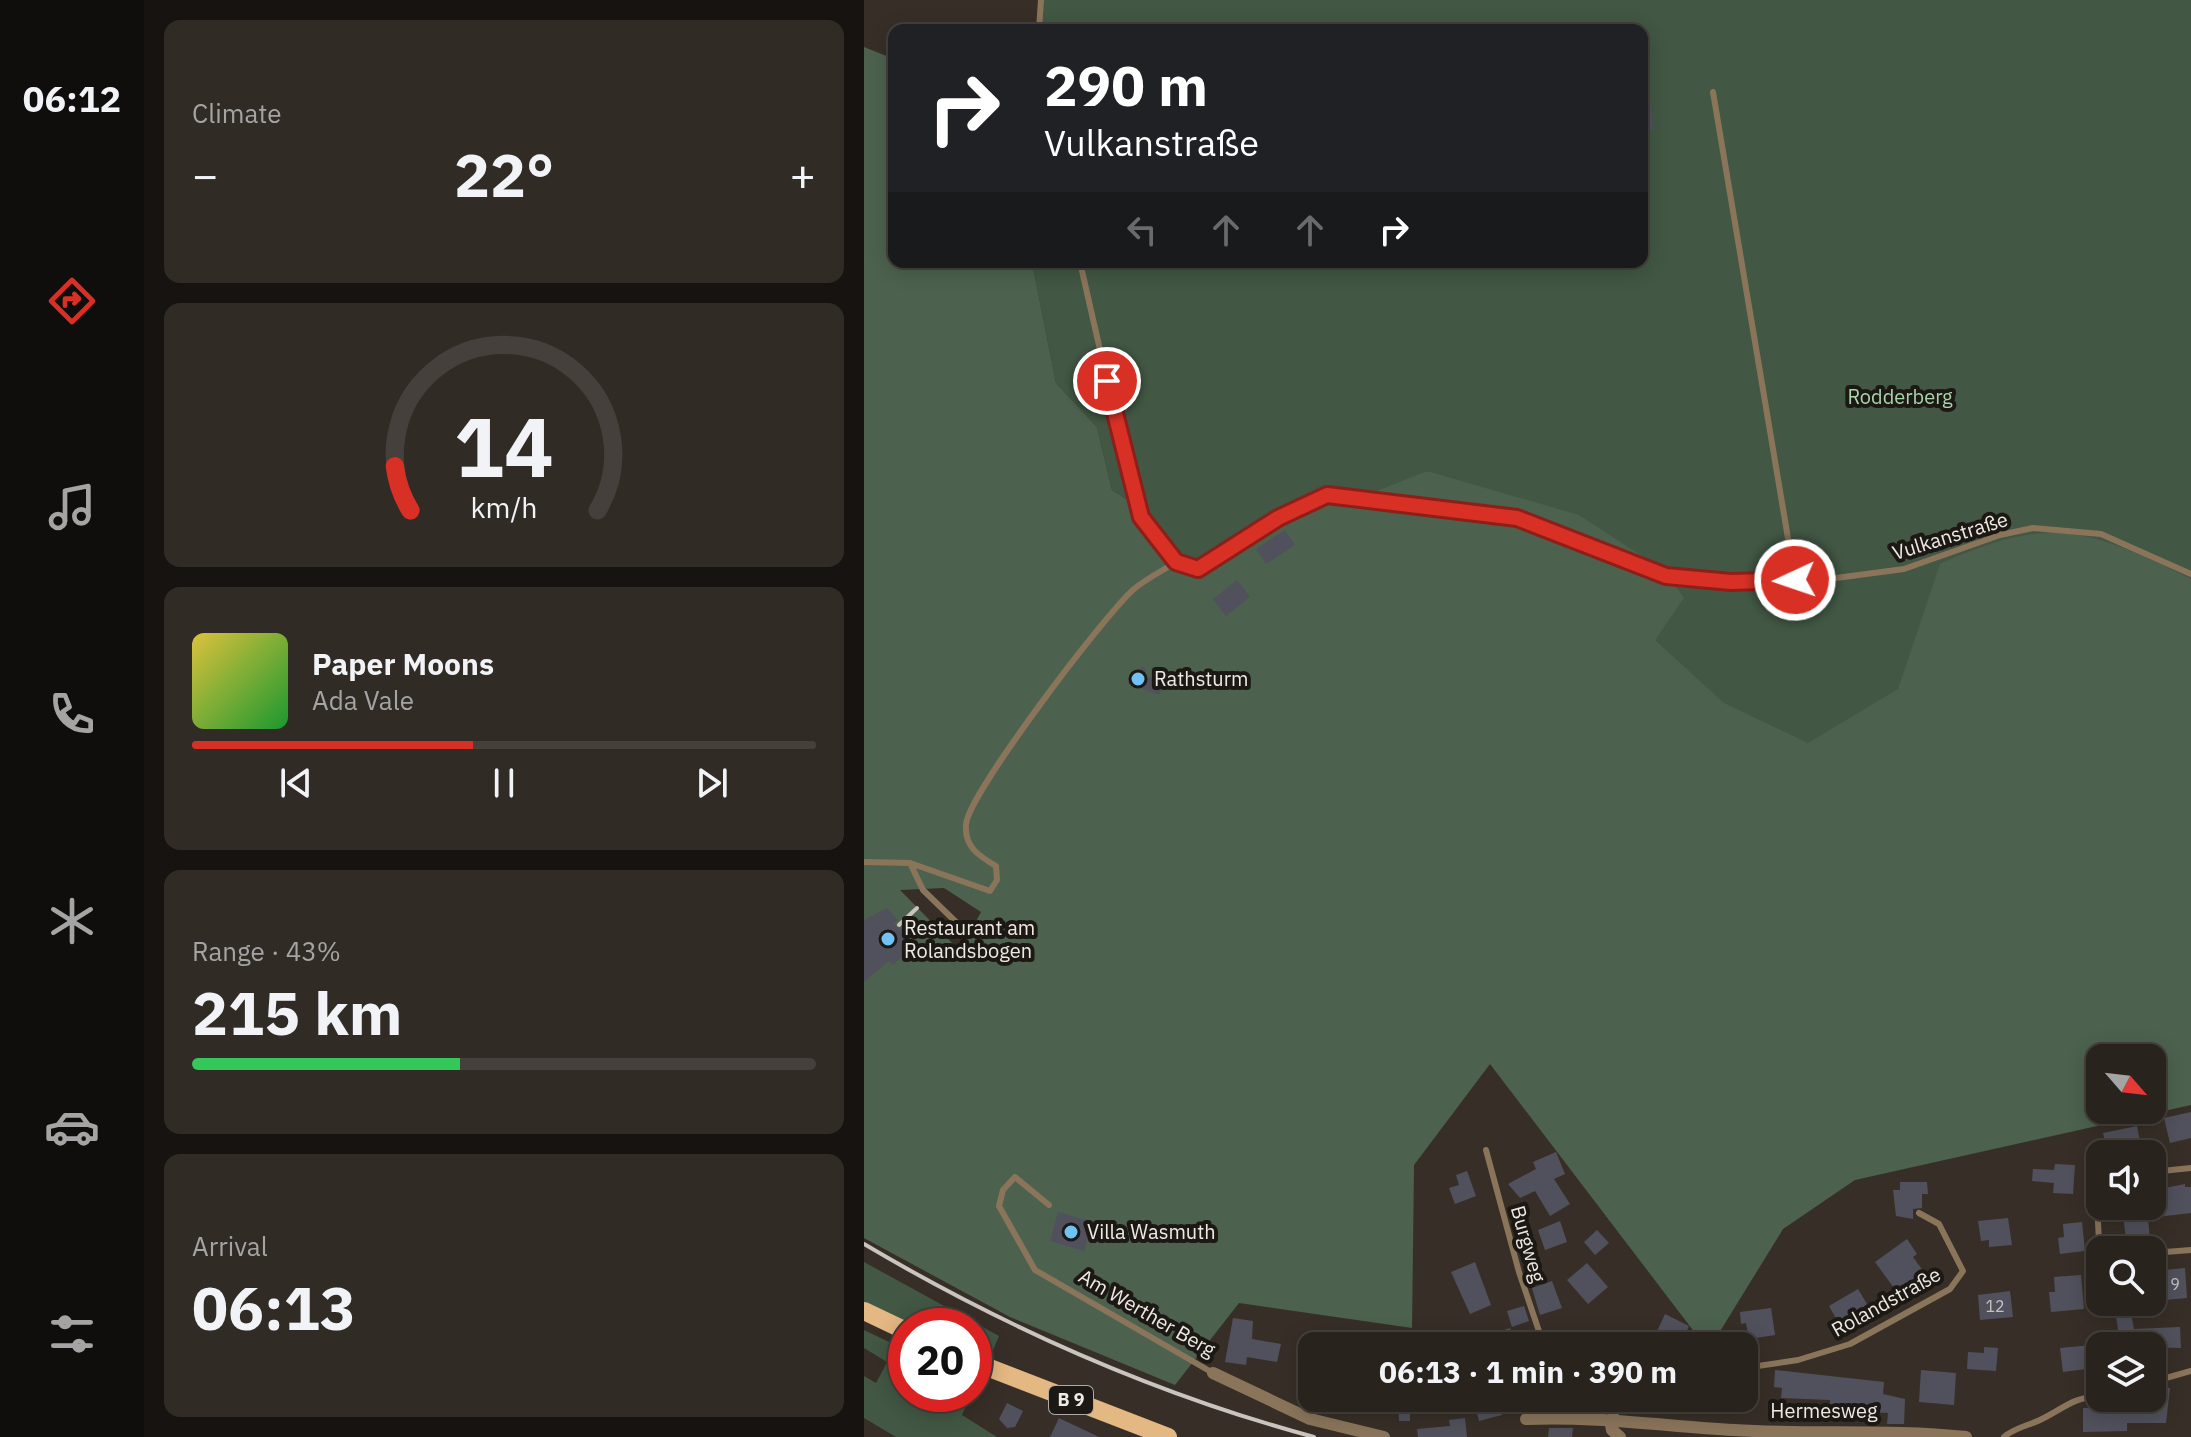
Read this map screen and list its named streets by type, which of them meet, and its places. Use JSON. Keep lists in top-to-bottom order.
{
  "streets": {
    "main road": ["B 9"],
    "street": ["Am Werther Berg", "Hermesweg"],
    "lane": ["Vulkanstraße", "Burgweg", "Rolandstraße"]
  },
  "parks": ["Rodderberg"],
  "places": ["Rathsturm", "Restaurant am Rolandsbogen", "Villa Wasmuth"],
  "house_numbers": ["9", "12"],
  "north": "bottom right",
  "page": {
    "tabs": "06:12",
    "tile": [
      "Climate",
      ["Range · 43%", "215 km"],
      ["Arrival", "06:13"]
    ],
    "turn": ["290 m", "Vulkanstraße"],
    "heat": ["−", "22°", "+"],
    "song": ["Paper Moons", "Ada Vale"],
    "limit": "20",
    "trip": "06:13 · 1 min · 390 m",
    "gauge": ["14", "km/h"]
  }
}
